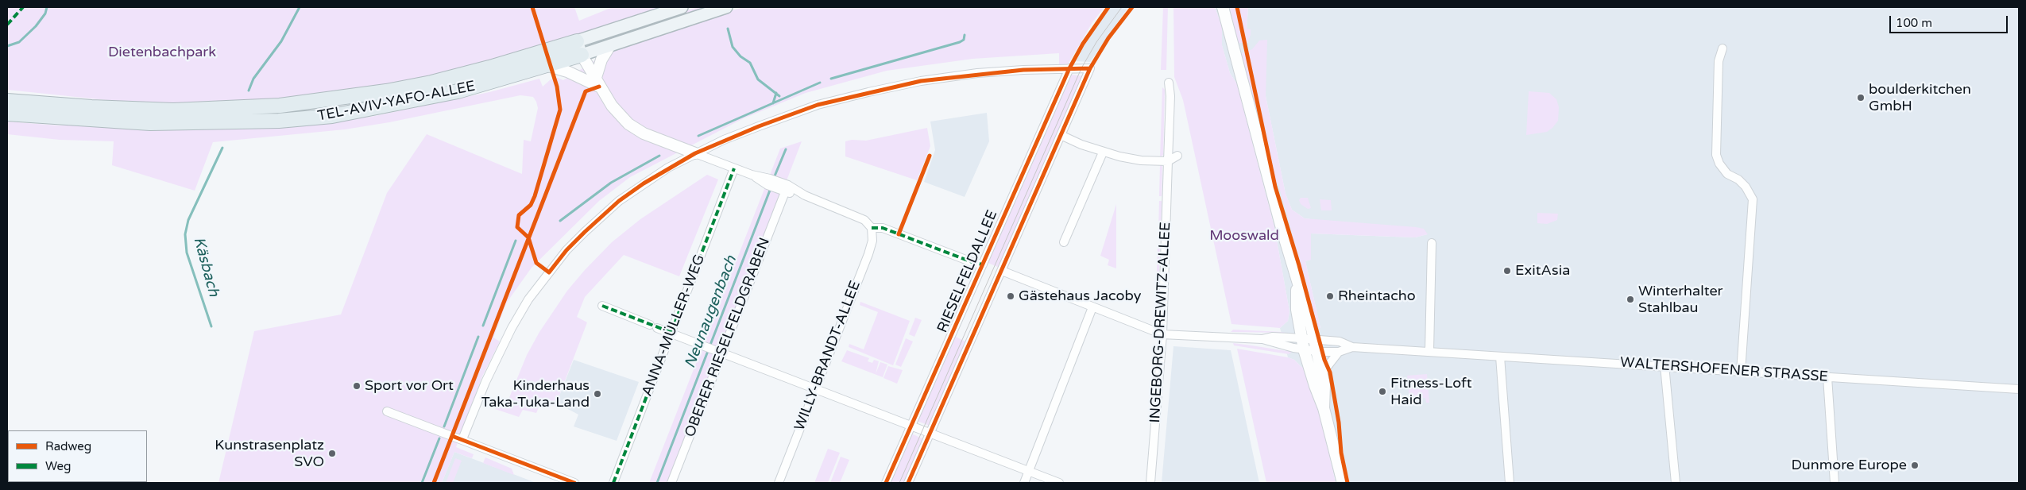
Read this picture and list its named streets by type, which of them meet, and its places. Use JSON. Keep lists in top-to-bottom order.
{
  "streets": {
    "highway": ["TEL-AVIV-YAFO-ALLEE"],
    "street": [
      "RIESELFELDALLEE",
      "INGEBORG-DREWITZ-ALLEE",
      "ANNA-MÜLLER-WEG",
      "OBERER RIESELFELDGRABEN",
      "WILLY-BRANDT-ALLEE",
      "WALTERSHOFENER STRASSE"
    ]
  },
  "water": ["Käsbach", "Neunaugenbach"],
  "parks": ["Dietenbachpark", "Mooswald"],
  "places": [
    "boulderkitchen GmbH",
    "ExitAsia",
    "Gästehaus Jacoby",
    "Rheintacho",
    "Winterhalter Stahlbau",
    "Sport vor Ort",
    "Fitness-Loft Haid",
    "Kinderhaus Taka-Tuka-Land",
    "Kunstrasenplatz SVO",
    "Dunmore Europe"
  ],
  "legend": ["Radweg", "Weg"],
  "scale_bar": "100 m"
}
